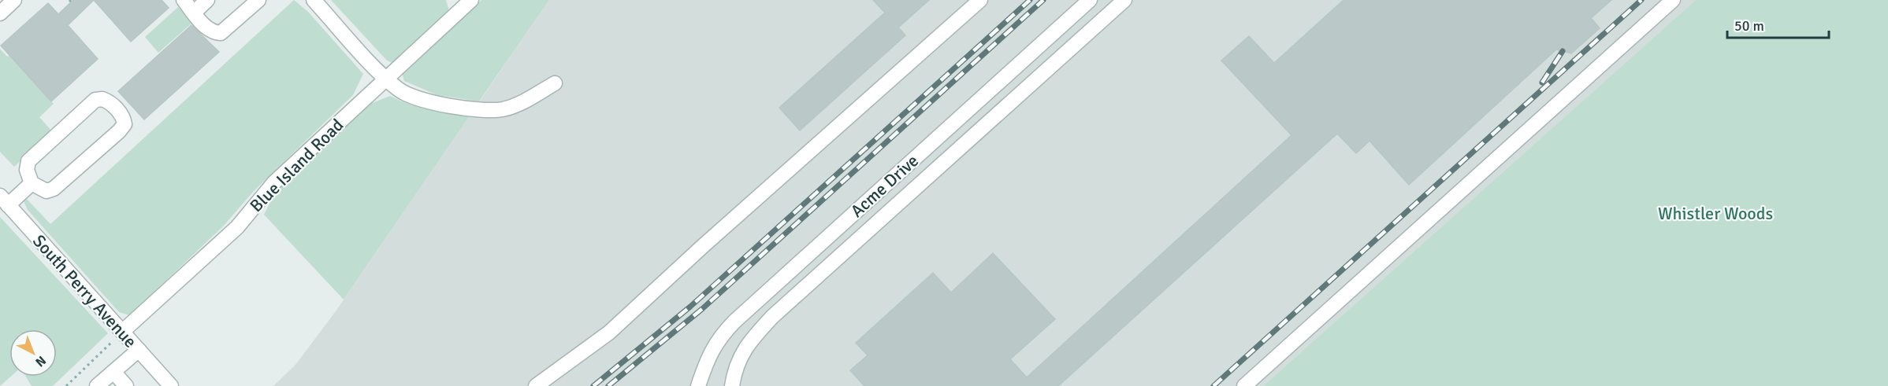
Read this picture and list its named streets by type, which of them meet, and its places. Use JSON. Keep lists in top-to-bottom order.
{
  "streets": {
    "street": ["Blue Island Road", "Acme Drive", "South Perry Avenue"]
  },
  "crossings": [
    ["Blue Island Road", "South Perry Avenue"]
  ],
  "parks": ["Whistler Woods"],
  "scale_bar": "50 m",
  "north": "bottom right"
}
